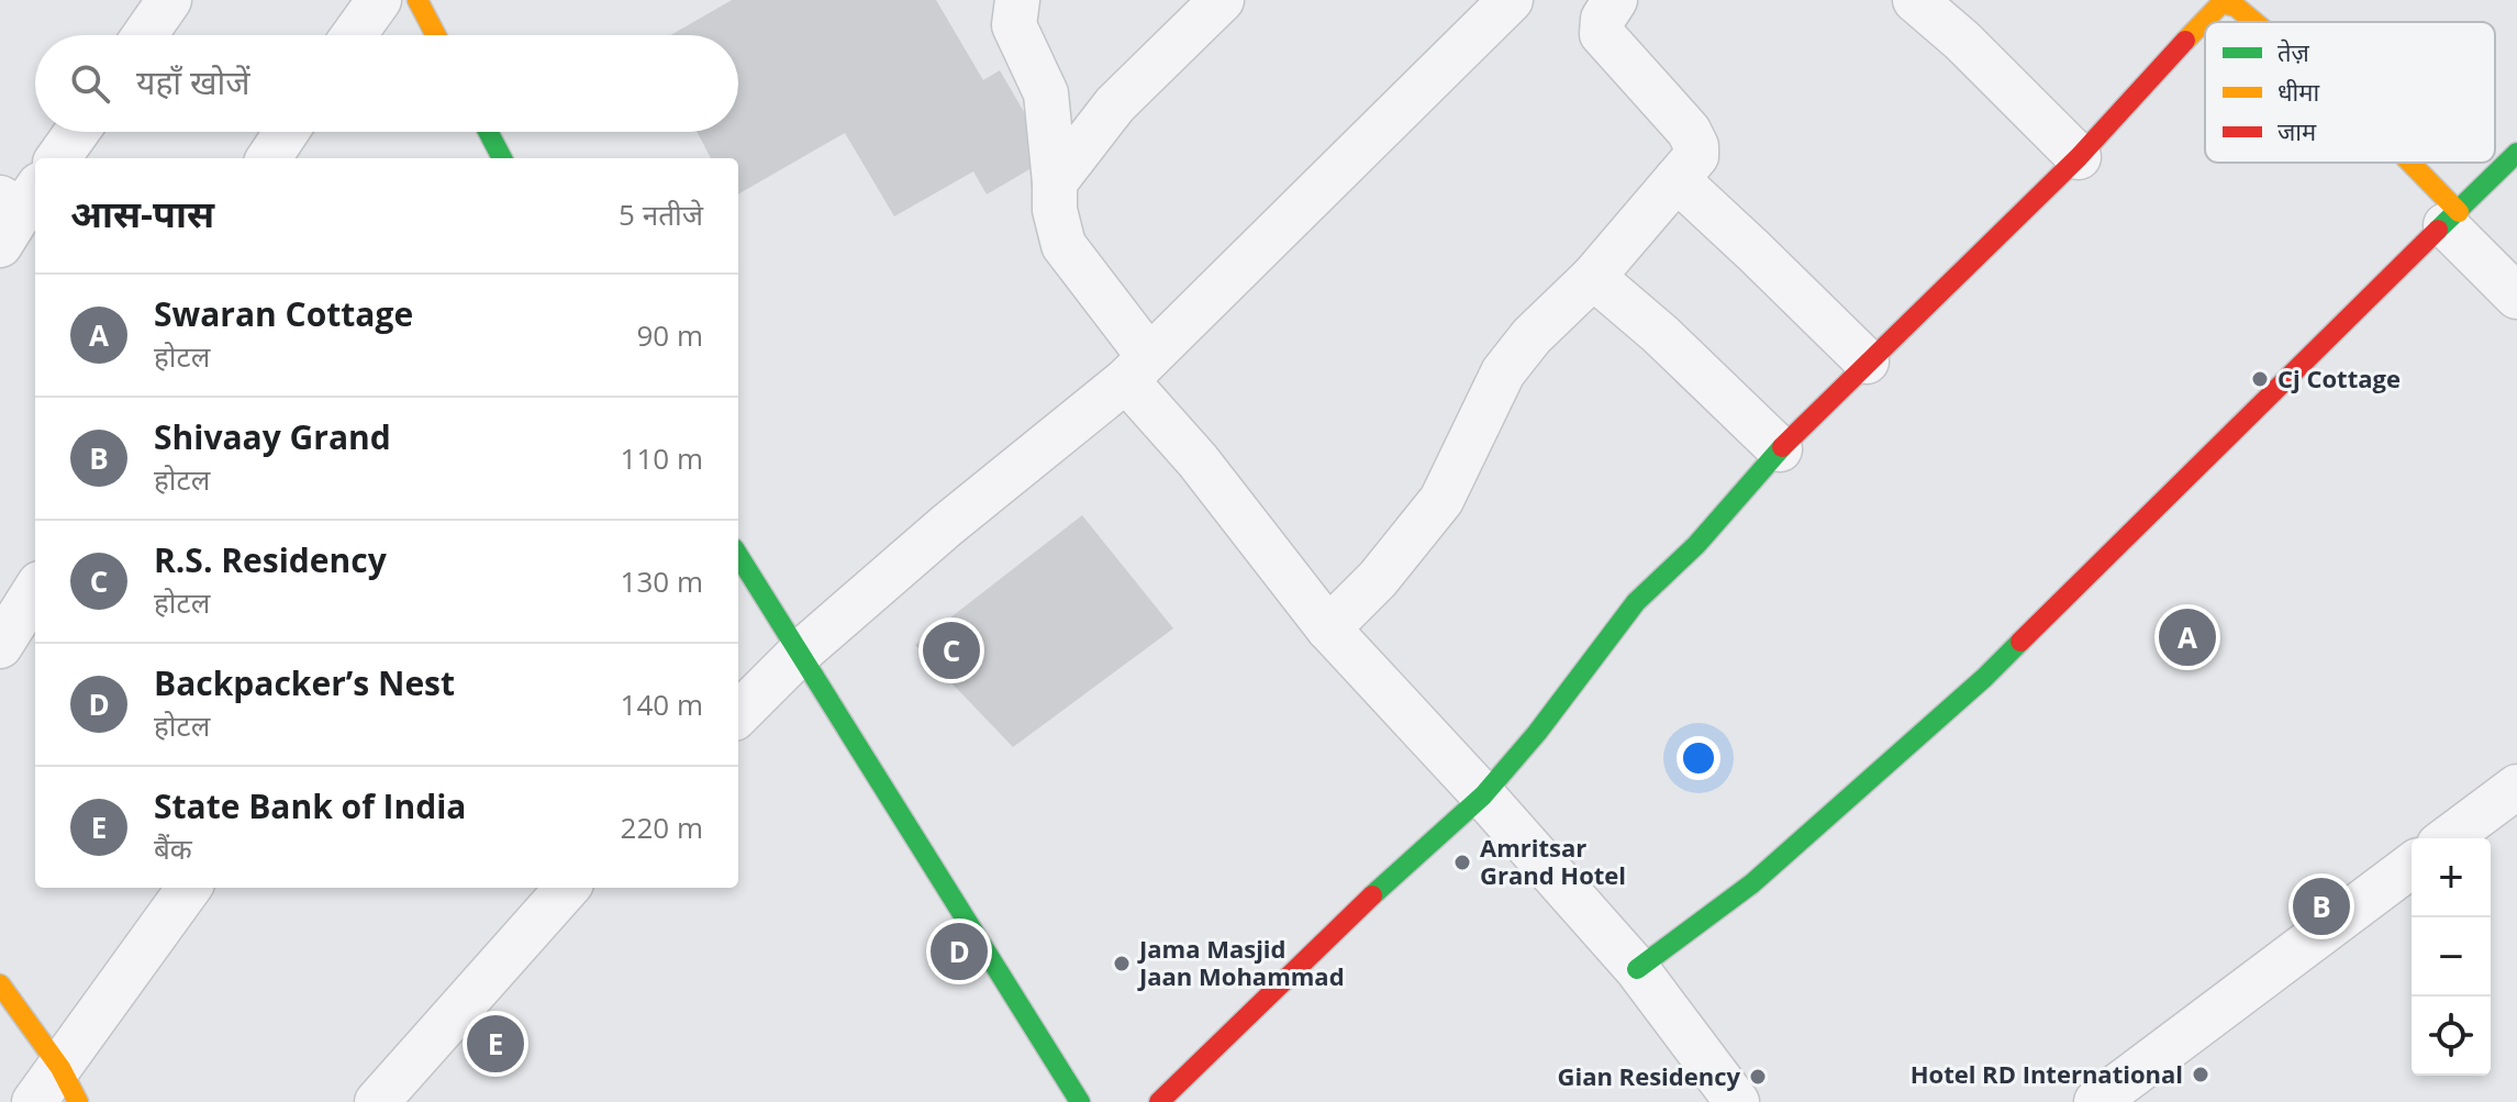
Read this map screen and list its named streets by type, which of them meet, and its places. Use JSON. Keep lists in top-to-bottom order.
{
  "places": [
    "Cj Cottage",
    "Amritsar Grand Hotel",
    "Jama Masjid Jaan Mohammad",
    "Hotel RD International",
    "Gian Residency"
  ],
  "legend": ["तेज़", "धीमा", "जाम"],
  "page": {
    "search": "यहाँ खोजें",
    "heading": ["आस-पास", "5 नतीजे"],
    "list": [
      {
        "mark": "A",
        "name": "Swaran Cottage",
        "note": "होटल",
        "value": "90 m"
      },
      {
        "mark": "B",
        "name": "Shivaay Grand",
        "note": "होटल",
        "value": "110 m"
      },
      {
        "mark": "C",
        "name": "R.S. Residency",
        "note": "होटल",
        "value": "130 m"
      },
      {
        "mark": "D",
        "name": "Backpacker’s Nest",
        "note": "होटल",
        "value": "140 m"
      },
      {
        "mark": "E",
        "name": "State Bank of India",
        "note": "बैंक",
        "value": "220 m"
      }
    ],
    "pins": [
      "A",
      "C",
      "B",
      "D",
      "E"
    ],
    "map_buttons": ["+", "−"]
  }
}
